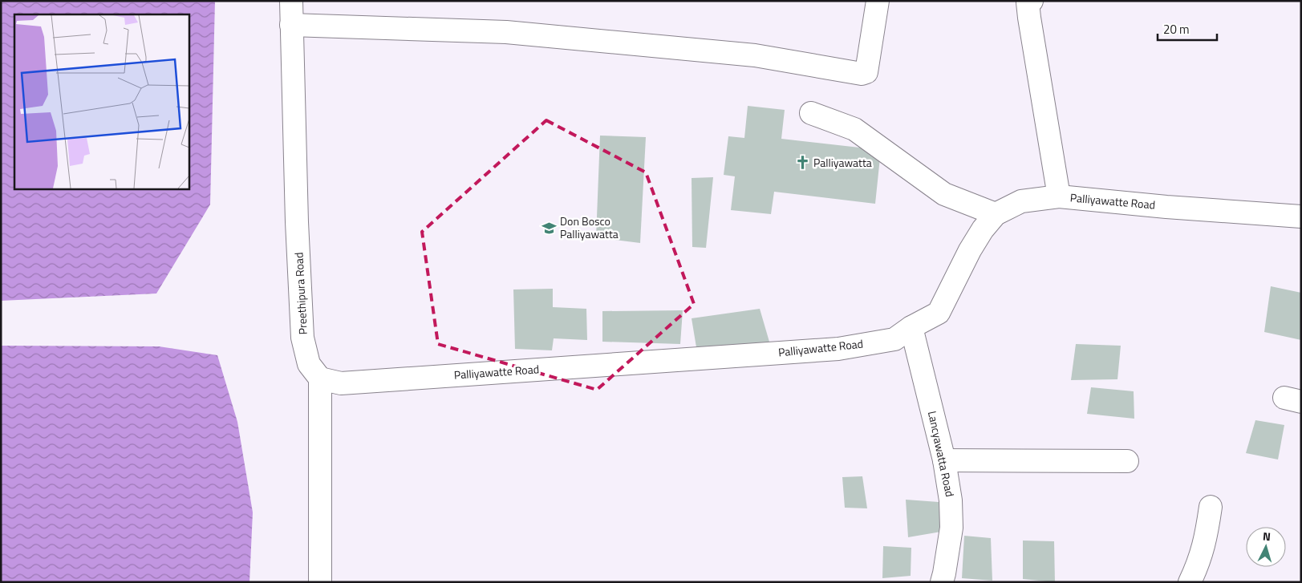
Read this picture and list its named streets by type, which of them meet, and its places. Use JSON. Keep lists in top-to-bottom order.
{
  "streets": {
    "street": ["Palliyawatte Road", "Preethipura Road", "Lancyawatta Road"]
  },
  "crossings": [
    ["Palliyawatte Road", "Preethipura Road"],
    ["Palliyawatte Road", "Lancyawatta Road"]
  ],
  "places": {
    "church": ["Palliyawatta"],
    "school or university": ["Don Bosco Palliyawatta"]
  },
  "scale_bar": "20 m",
  "north": "top"
}
